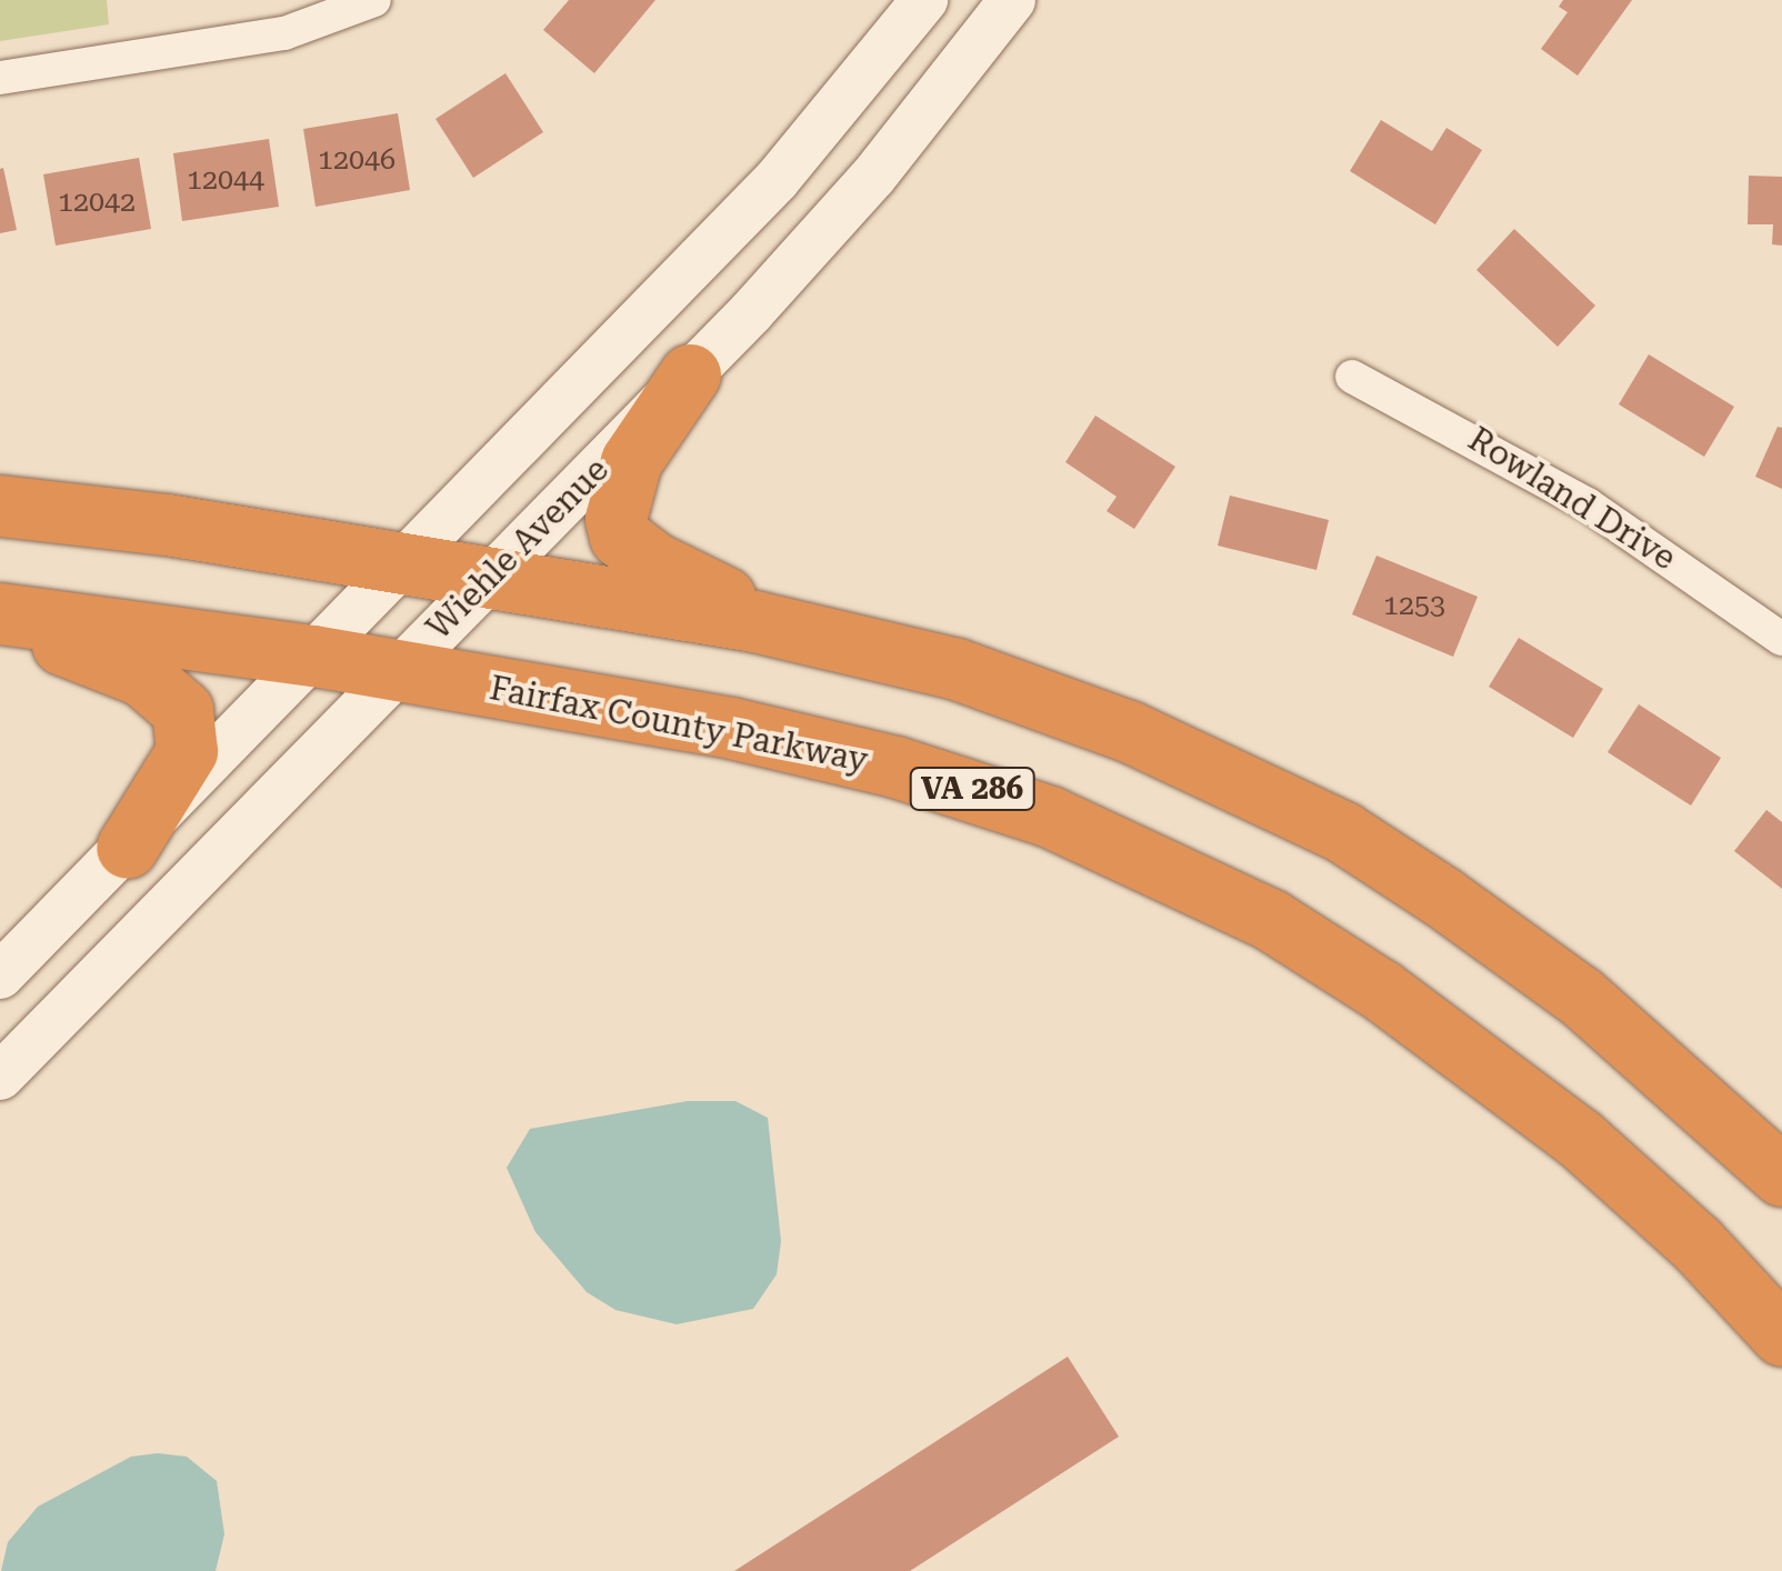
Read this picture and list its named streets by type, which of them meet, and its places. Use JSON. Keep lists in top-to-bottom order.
{
  "streets": {
    "highway": ["Fairfax County Parkway", "VA 286"],
    "main road": ["Wiehle Avenue"],
    "street": ["Rowland Drive"]
  },
  "crossings": [
    ["Wiehle Avenue", "Fairfax County Parkway"]
  ],
  "house_numbers": [
    "12046",
    "12044",
    "12042",
    "1253"
  ]
}
